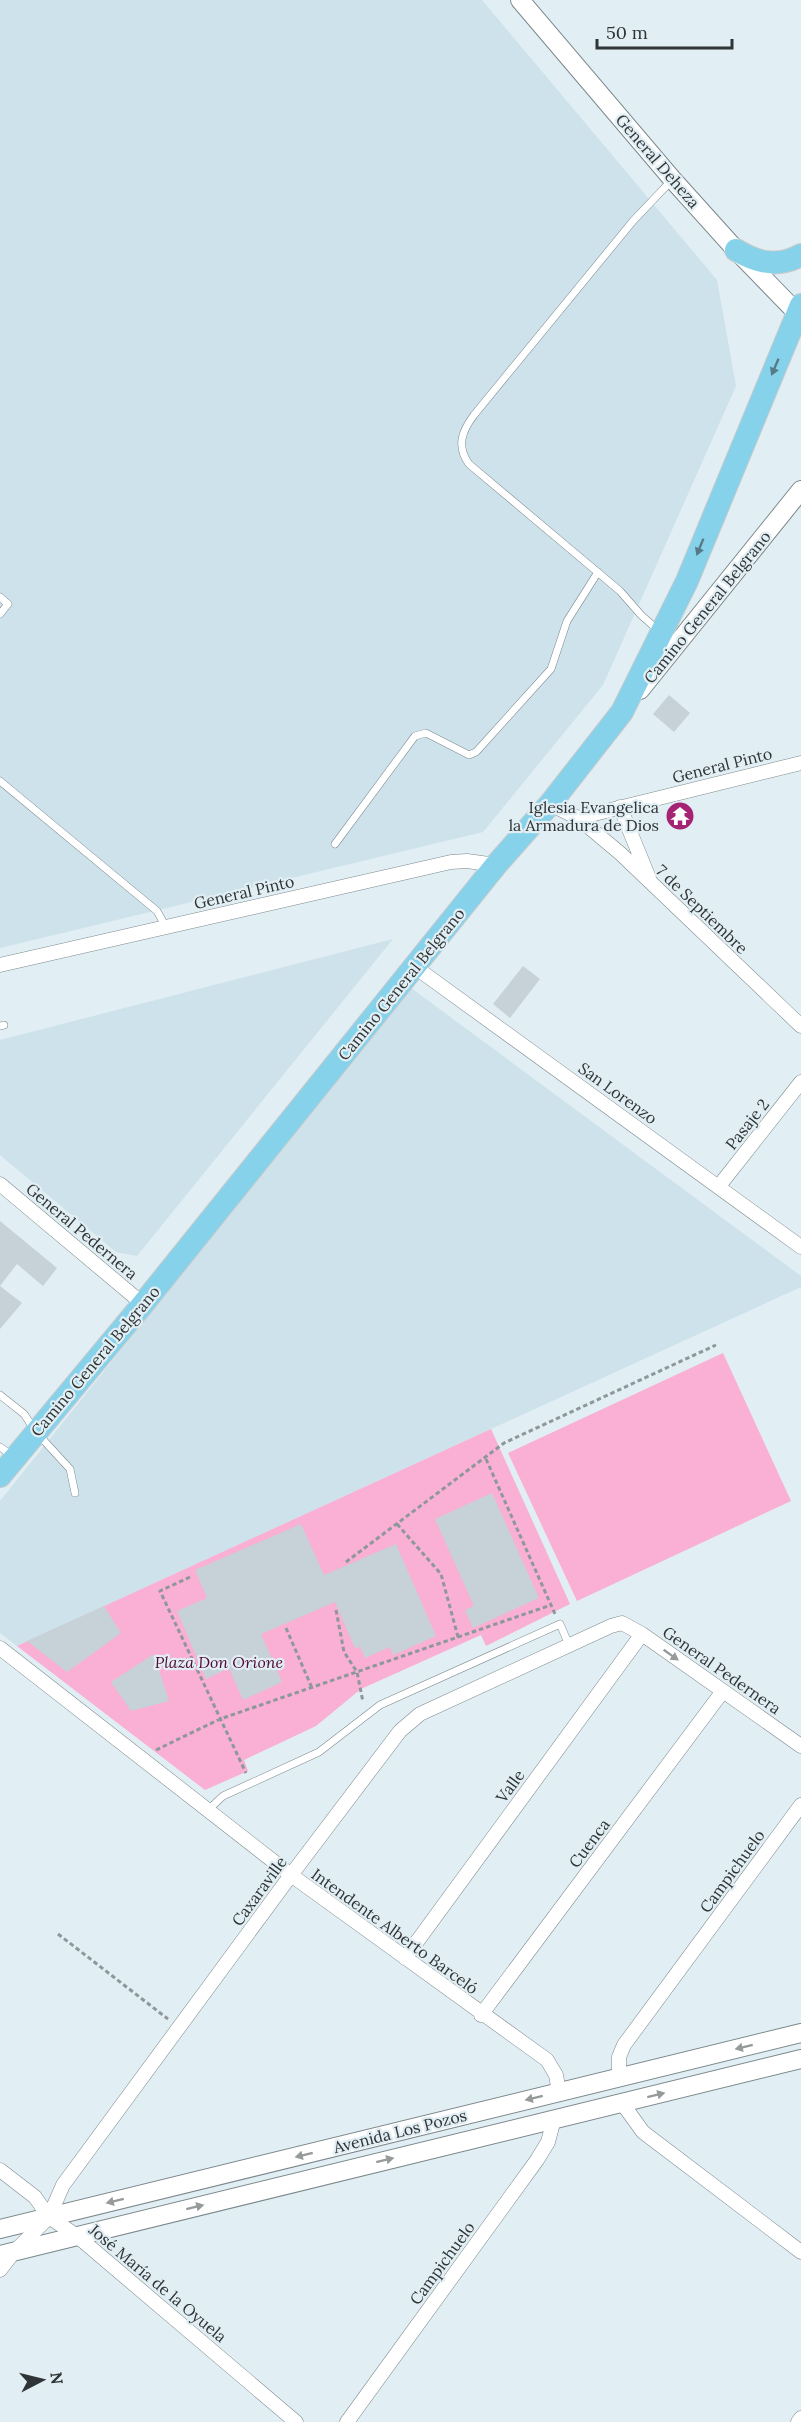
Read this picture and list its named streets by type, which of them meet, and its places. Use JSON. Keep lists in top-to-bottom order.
{
  "streets": {
    "main road": ["Camino General Belgrano"],
    "street": [
      "General Deheza",
      "General Pinto",
      "7 de Septiembre",
      "San Lorenzo",
      "Pasaje 2",
      "General Pedernera",
      "Valle",
      "Cuenca",
      "Campichuelo",
      "Caxaraville",
      "Intendente Alberto Barceló",
      "Avenida Los Pozos",
      "José María de la Oyuela"
    ]
  },
  "crossings": [
    ["Camino General Belgrano", "General Pinto"],
    ["Camino General Belgrano", "San Lorenzo"],
    ["Camino General Belgrano", "General Pedernera"],
    ["General Pinto", "7 de Septiembre"],
    ["San Lorenzo", "Pasaje 2"],
    ["General Pedernera", "Valle"],
    ["General Pedernera", "Cuenca"],
    ["General Pedernera", "Caxaraville"],
    ["Valle", "Intendente Alberto Barceló"],
    ["Cuenca", "Intendente Alberto Barceló"],
    ["Campichuelo", "Avenida Los Pozos"],
    ["Caxaraville", "Intendente Alberto Barceló"],
    ["Caxaraville", "Avenida Los Pozos"],
    ["Caxaraville", "José María de la Oyuela"],
    ["Intendente Alberto Barceló", "Avenida Los Pozos"],
    ["Avenida Los Pozos", "José María de la Oyuela"]
  ],
  "parks": ["Plaza Don Orione"],
  "places": {
    "temple": ["Iglesia Evangelica la Armadura de Dios"]
  },
  "scale_bar": "50 m",
  "north": "right"
}
